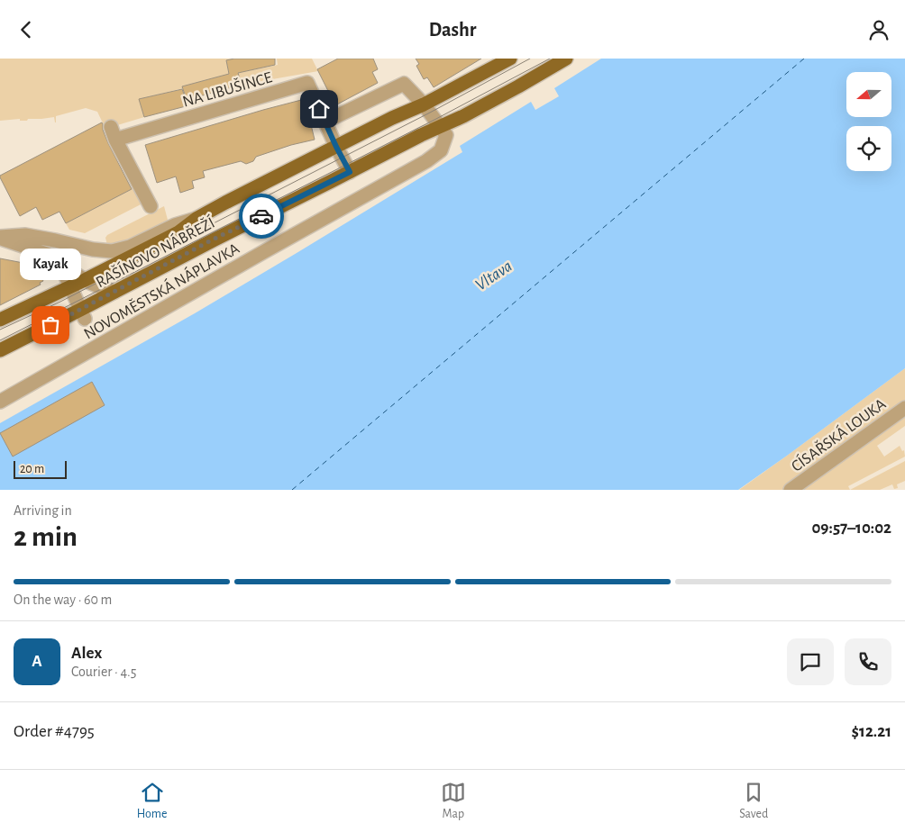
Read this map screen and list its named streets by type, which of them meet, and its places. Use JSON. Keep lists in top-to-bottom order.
{
  "streets": {
    "main road": ["RAŠÍNOVO NÁBŘEŽÍ"],
    "street": ["NA LIBUŠINCE", "NOVOMĚSTSKÁ NÁPLAVKA", "CÍSAŘSKÁ LOUKA"]
  },
  "crossings": [
    ["NA LIBUŠINCE", "RAŠÍNOVO NÁBŘEŽÍ"],
    ["RAŠÍNOVO NÁBŘEŽÍ", "NOVOMĚSTSKÁ NÁPLAVKA"]
  ],
  "water": ["Vltava"],
  "places": ["Kayak"],
  "scale_bar": "20 m",
  "north": "left",
  "page": {
    "header": "Dashr",
    "bubble": "Kayak",
    "scale": "20 m",
    "heading": ["2 min", "Arriving in", "09:57–10:02"],
    "panel": [
      "Alex",
      "Courier · 4.5",
      "Order #4795",
      "$12.21"
    ],
    "bar": "On the way · 60 m",
    "round": "A",
    "tabs": ["Home", "Map", "Saved"]
  }
}
